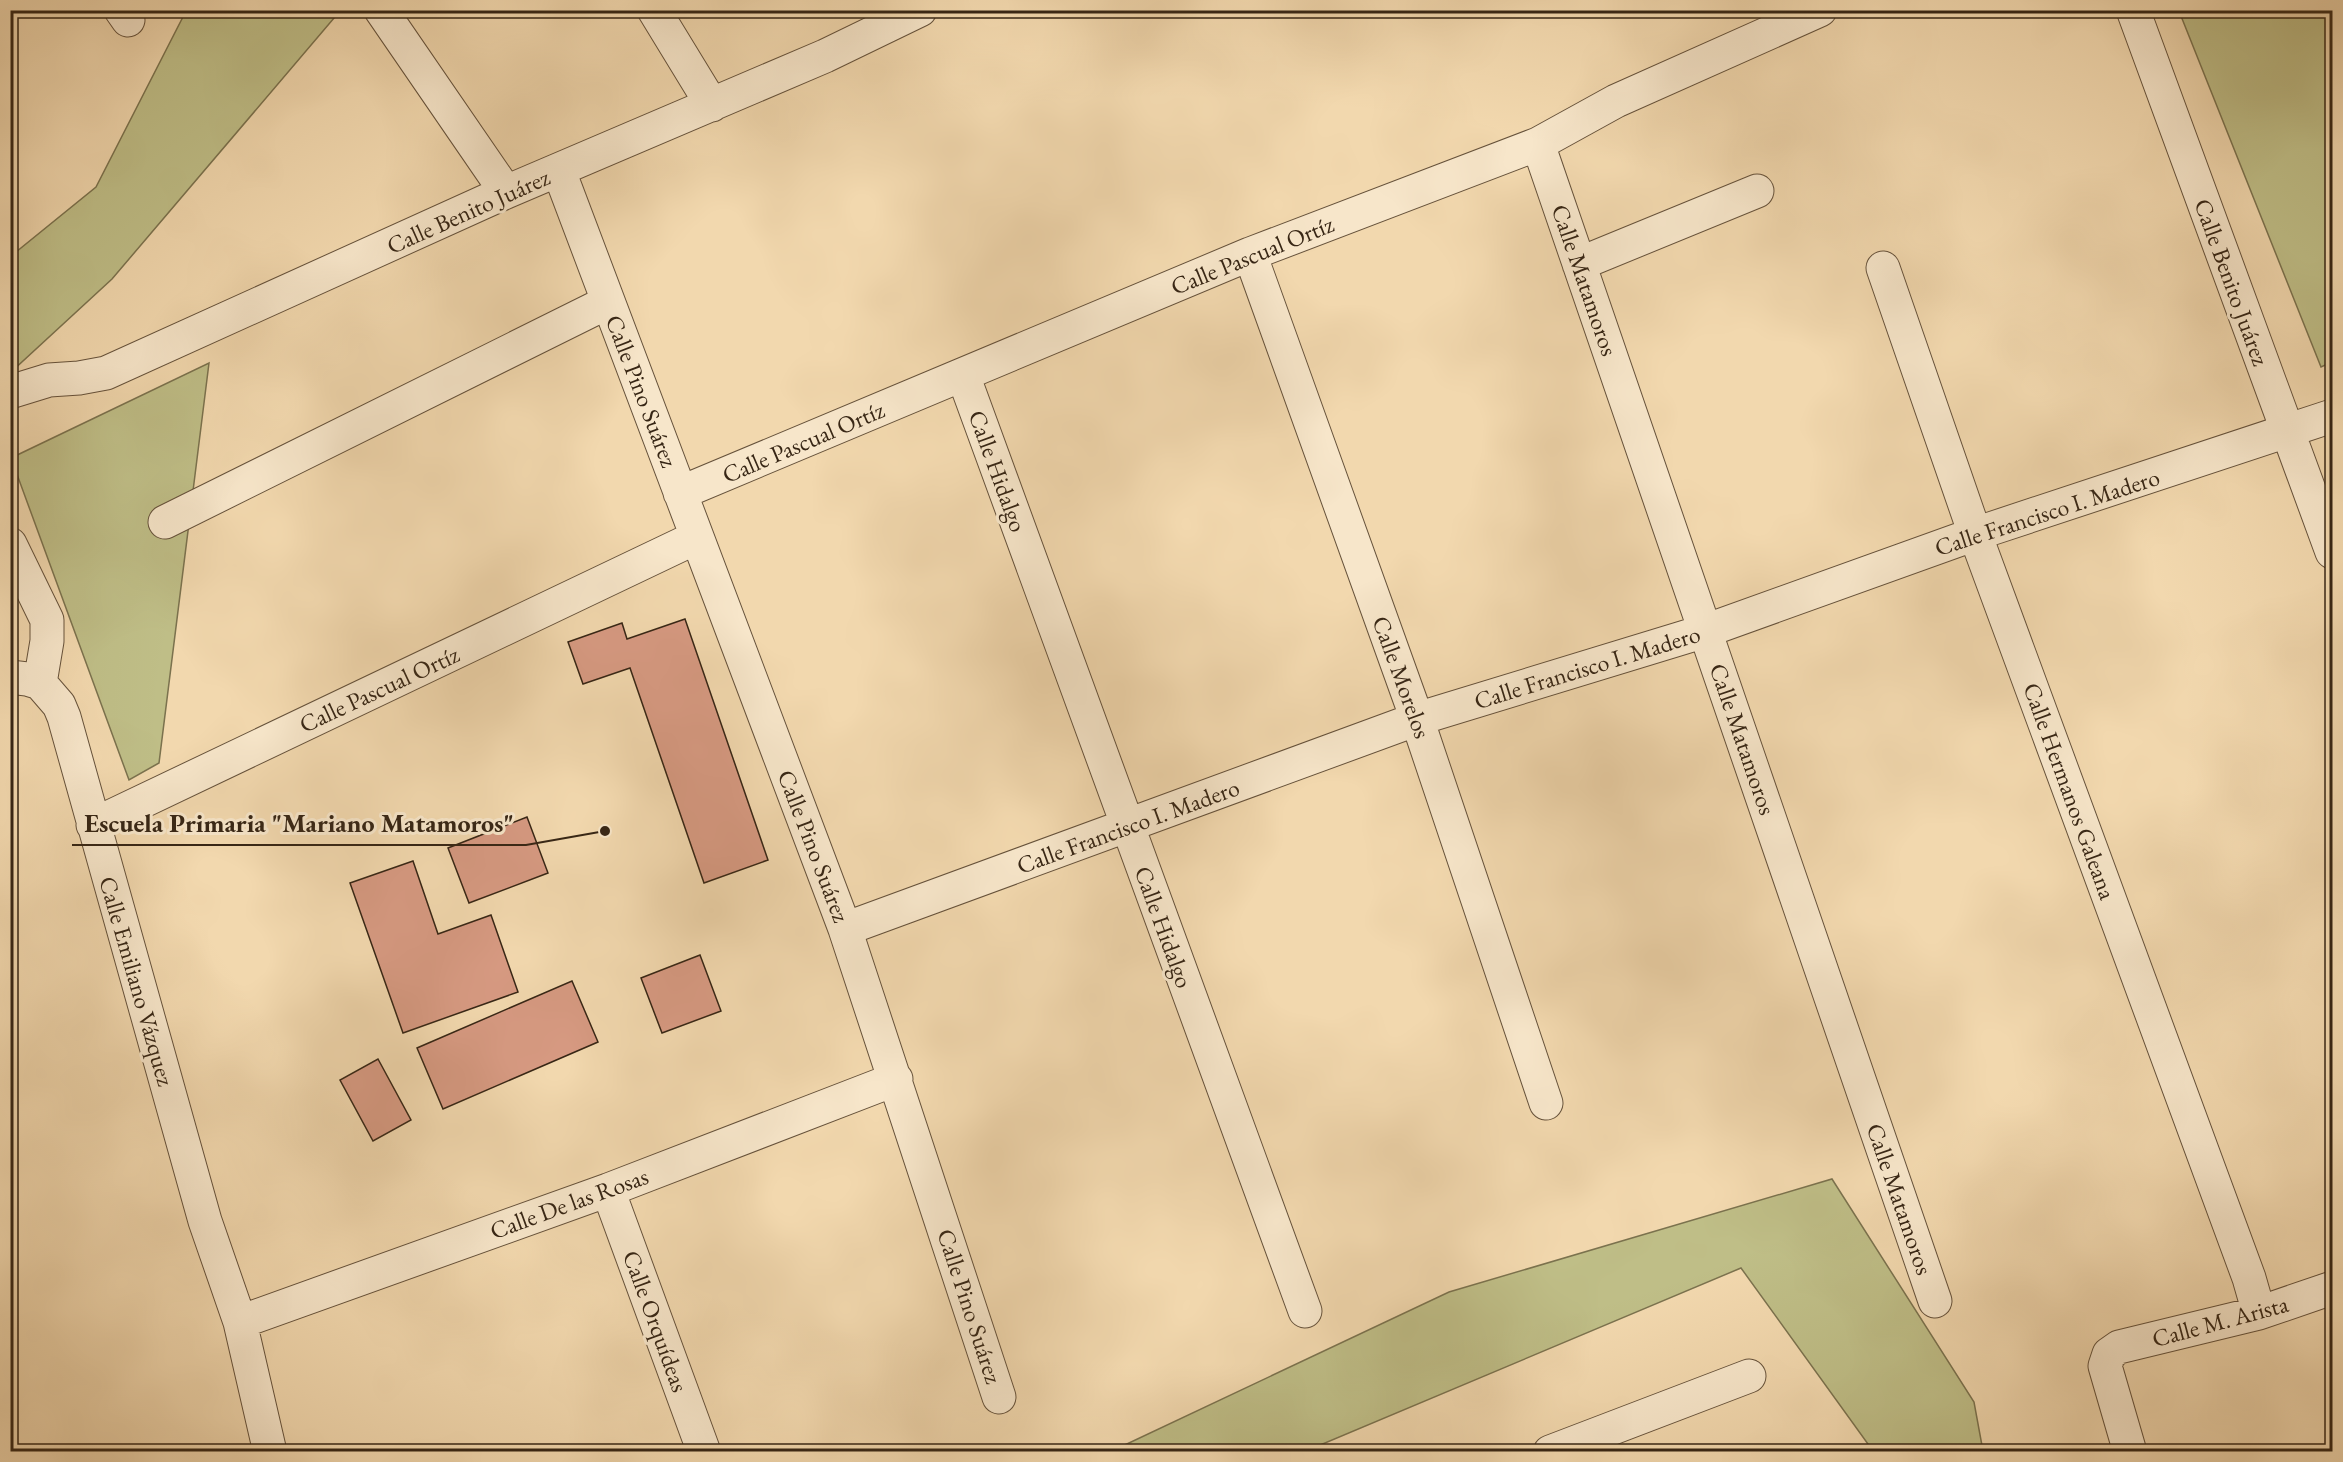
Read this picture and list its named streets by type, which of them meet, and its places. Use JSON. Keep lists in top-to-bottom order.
{
  "streets": {
    "street": [
      "Calle Benito Juárez",
      "Calle Pascual Ortíz",
      "Calle Matamoros",
      "Calle Pino Suárez",
      "Calle Hidalgo",
      "Calle Francisco I. Madero",
      "Calle Morelos",
      "Calle Hermanos Galeana",
      "Calle Emiliano Vázquez",
      "Calle De las Rosas",
      "Calle Orquídeas",
      "Calle M. Arista"
    ]
  },
  "crossings": [
    ["Calle Benito Juárez", "Calle Pino Suárez"],
    ["Calle Benito Juárez", "Calle Francisco I. Madero"],
    ["Calle Pascual Ortíz", "Calle Matamoros"],
    ["Calle Pascual Ortíz", "Calle Pino Suárez"],
    ["Calle Pascual Ortíz", "Calle Hidalgo"],
    ["Calle Pascual Ortíz", "Calle Morelos"],
    ["Calle Pascual Ortíz", "Calle Emiliano Vázquez"],
    ["Calle Matamoros", "Calle Francisco I. Madero"],
    ["Calle Pino Suárez", "Calle Francisco I. Madero"],
    ["Calle Pino Suárez", "Calle De las Rosas"],
    ["Calle Hidalgo", "Calle Francisco I. Madero"],
    ["Calle Francisco I. Madero", "Calle Morelos"],
    ["Calle Francisco I. Madero", "Calle Hermanos Galeana"],
    ["Calle Hermanos Galeana", "Calle M. Arista"],
    ["Calle Emiliano Vázquez", "Calle De las Rosas"],
    ["Calle De las Rosas", "Calle Orquídeas"]
  ],
  "places": ["Escuela Primaria \"Mariano Matamoros\""]
}
